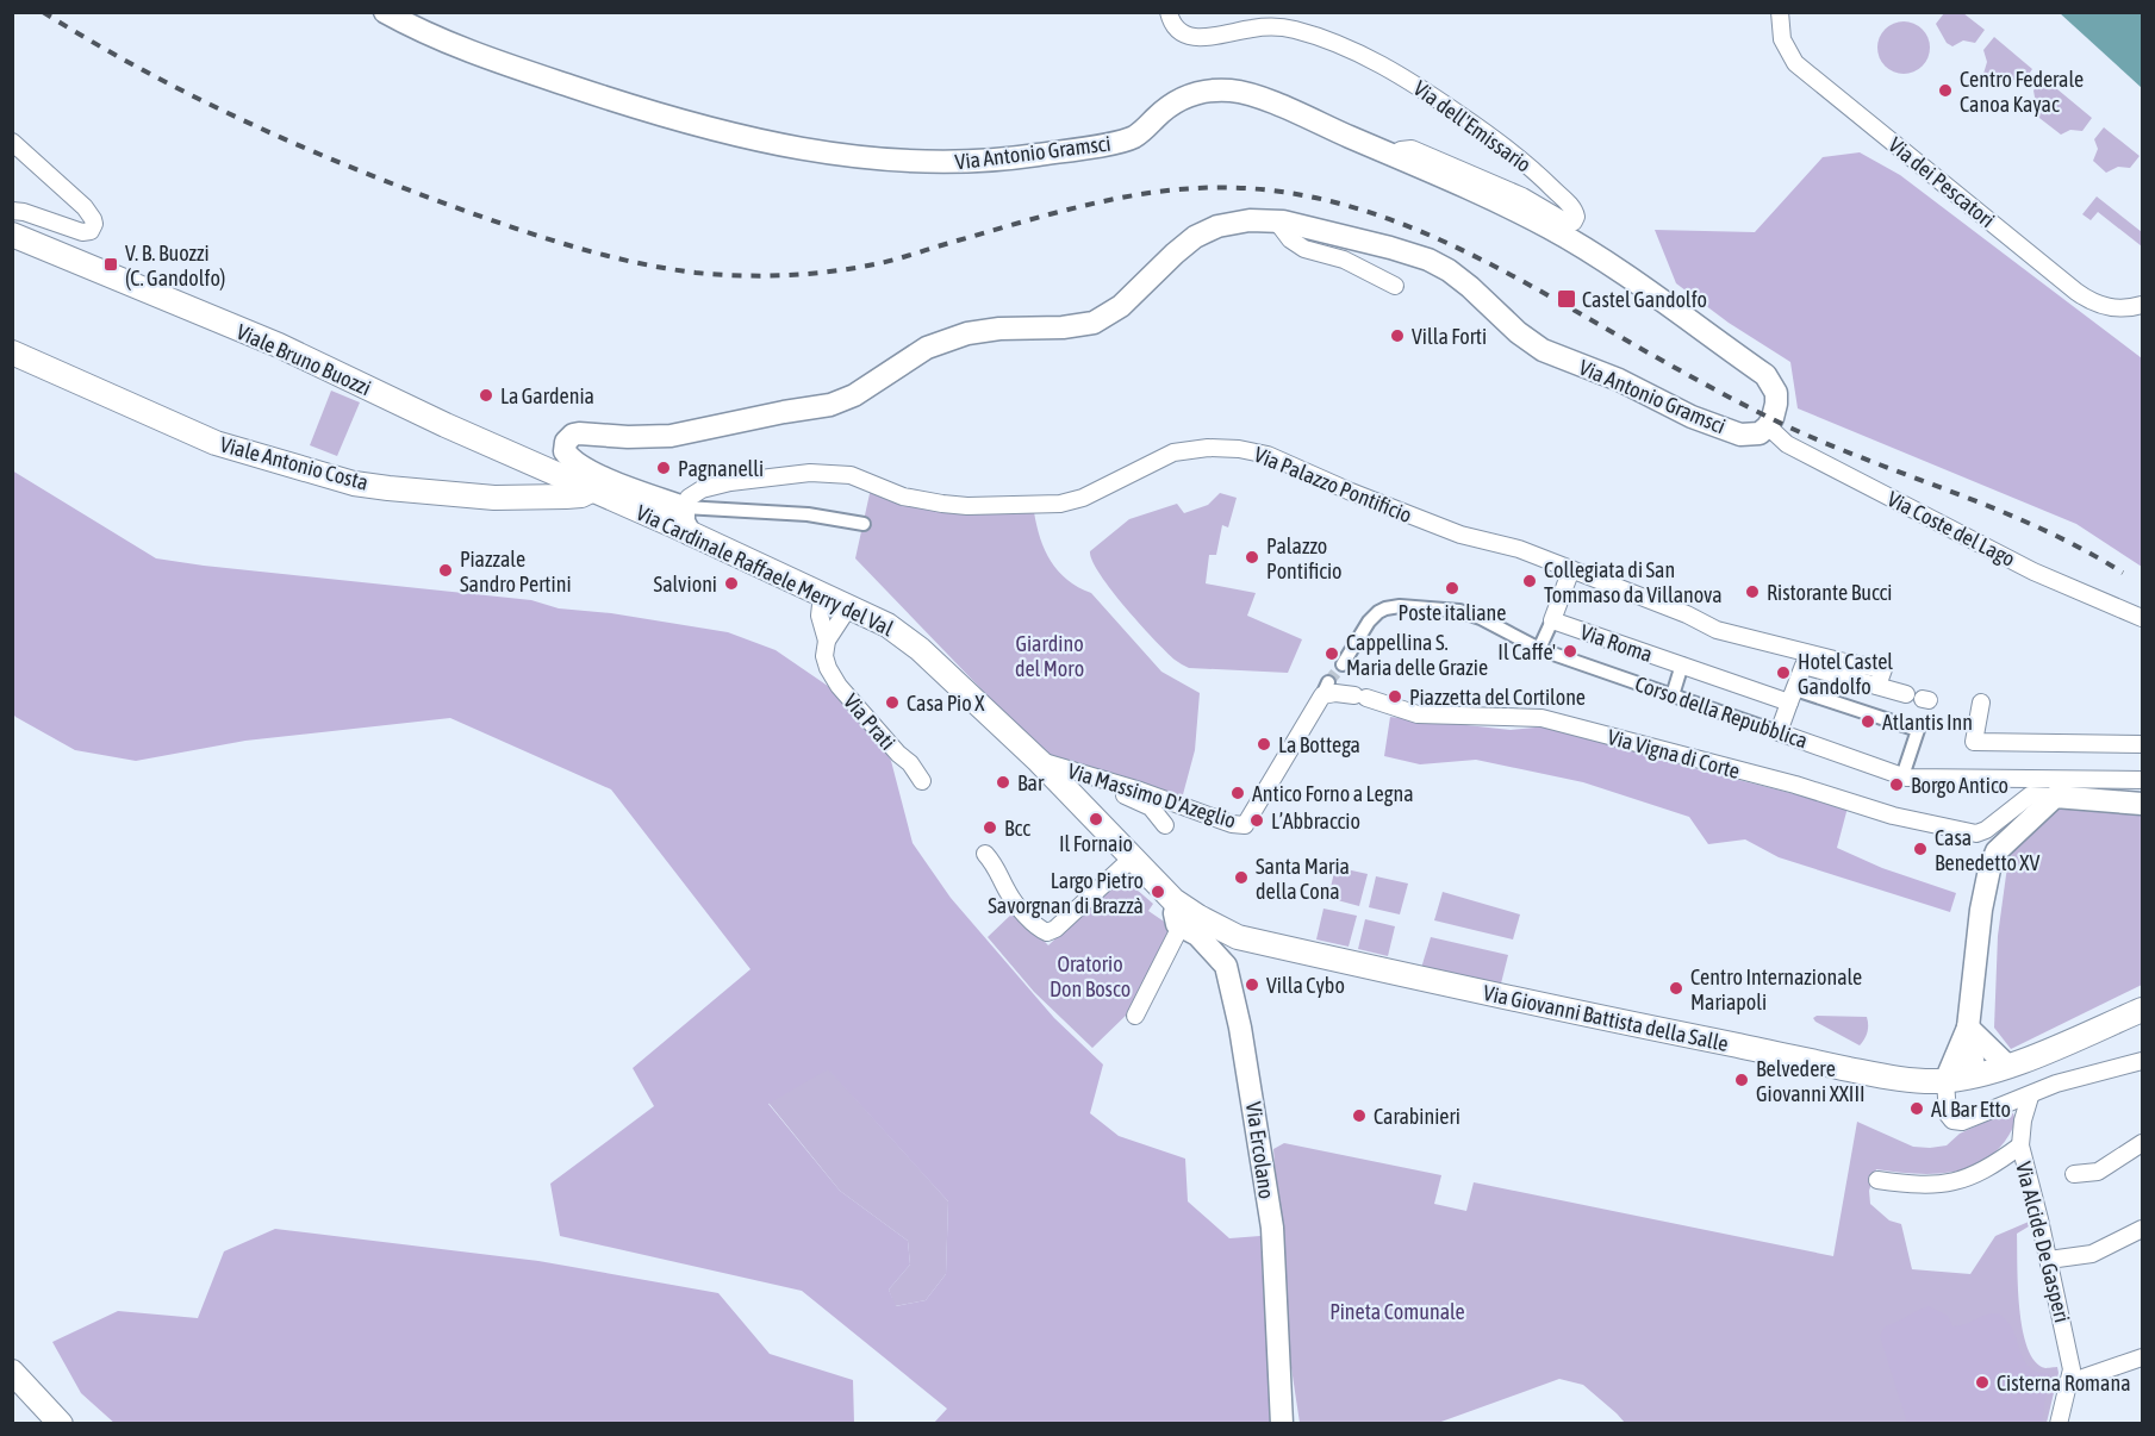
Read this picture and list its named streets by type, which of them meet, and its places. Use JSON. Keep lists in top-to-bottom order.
{
  "streets": {
    "main road": [
      "Viale Bruno Buozzi",
      "Viale Antonio Costa",
      "Via Cardinale Raffaele Merry del Val",
      "Via Giovanni Battista della Salle"
    ],
    "street": [
      "Via dell'Emissario",
      "Via Antonio Gramsci",
      "Via dei Pescatori",
      "Via Palazzo Pontificio",
      "Via Coste del Lago",
      "Via Roma",
      "Corso della Repubblica",
      "Via Prati",
      "Via Vigna di Corte",
      "Via Massimo D'Azeglio",
      "Via Ercolano",
      "Via Alcide De Gasperi"
    ]
  },
  "crossings": [
    ["Via dell'Emissario", "Via Antonio Gramsci"],
    ["Via Antonio Gramsci", "Via Palazzo Pontificio"],
    ["Via Antonio Gramsci", "Via Coste del Lago"],
    ["Viale Bruno Buozzi", "Viale Antonio Costa"],
    ["Viale Bruno Buozzi", "Via Cardinale Raffaele Merry del Val"],
    ["Viale Antonio Costa", "Via Cardinale Raffaele Merry del Val"],
    ["Via Cardinale Raffaele Merry del Val", "Via Massimo D'Azeglio"],
    ["Via Cardinale Raffaele Merry del Val", "Via Giovanni Battista della Salle"],
    ["Via Vigna di Corte", "Via Massimo D'Azeglio"],
    ["Via Giovanni Battista della Salle", "Via Ercolano"]
  ],
  "parks": ["Giardino del Moro", "Oratorio Don Bosco", "Pineta Comunale"],
  "places": {
    "other": [
      "Centro Federale Canoa Kayac",
      "Villa Forti",
      "La Gardenia",
      "Pagnanelli",
      "Palazzo Pontificio",
      "Piazzale Sandro Pertini",
      "Collegiata di San Tommaso da Villanova",
      "Salvioni",
      "Poste italiane",
      "Ristorante Bucci",
      "Il Caffe'",
      "Cappellina S. Maria delle Grazie",
      "Hotel Castel Gandolfo",
      "Piazzetta del Cortilone",
      "Casa Pio X",
      "Atlantis Inn",
      "La Bottega",
      "Bar",
      "Borgo Antico",
      "Antico Forno a Legna",
      "Il Fornaio",
      "L’Abbraccio",
      "Bcc",
      "Casa Benedetto XV",
      "Santa Maria della Cona",
      "Largo Pietro Savorgnan di Brazzà",
      "Villa Cybo",
      "Centro Internazionale Mariapoli",
      "Belvedere Giovanni XXIII",
      "Al Bar Etto",
      "Carabinieri",
      "Cisterna Romana"
    ],
    "transit": ["V. B. Buozzi (C. Gandolfo)", "Castel Gandolfo"]
  }
}
